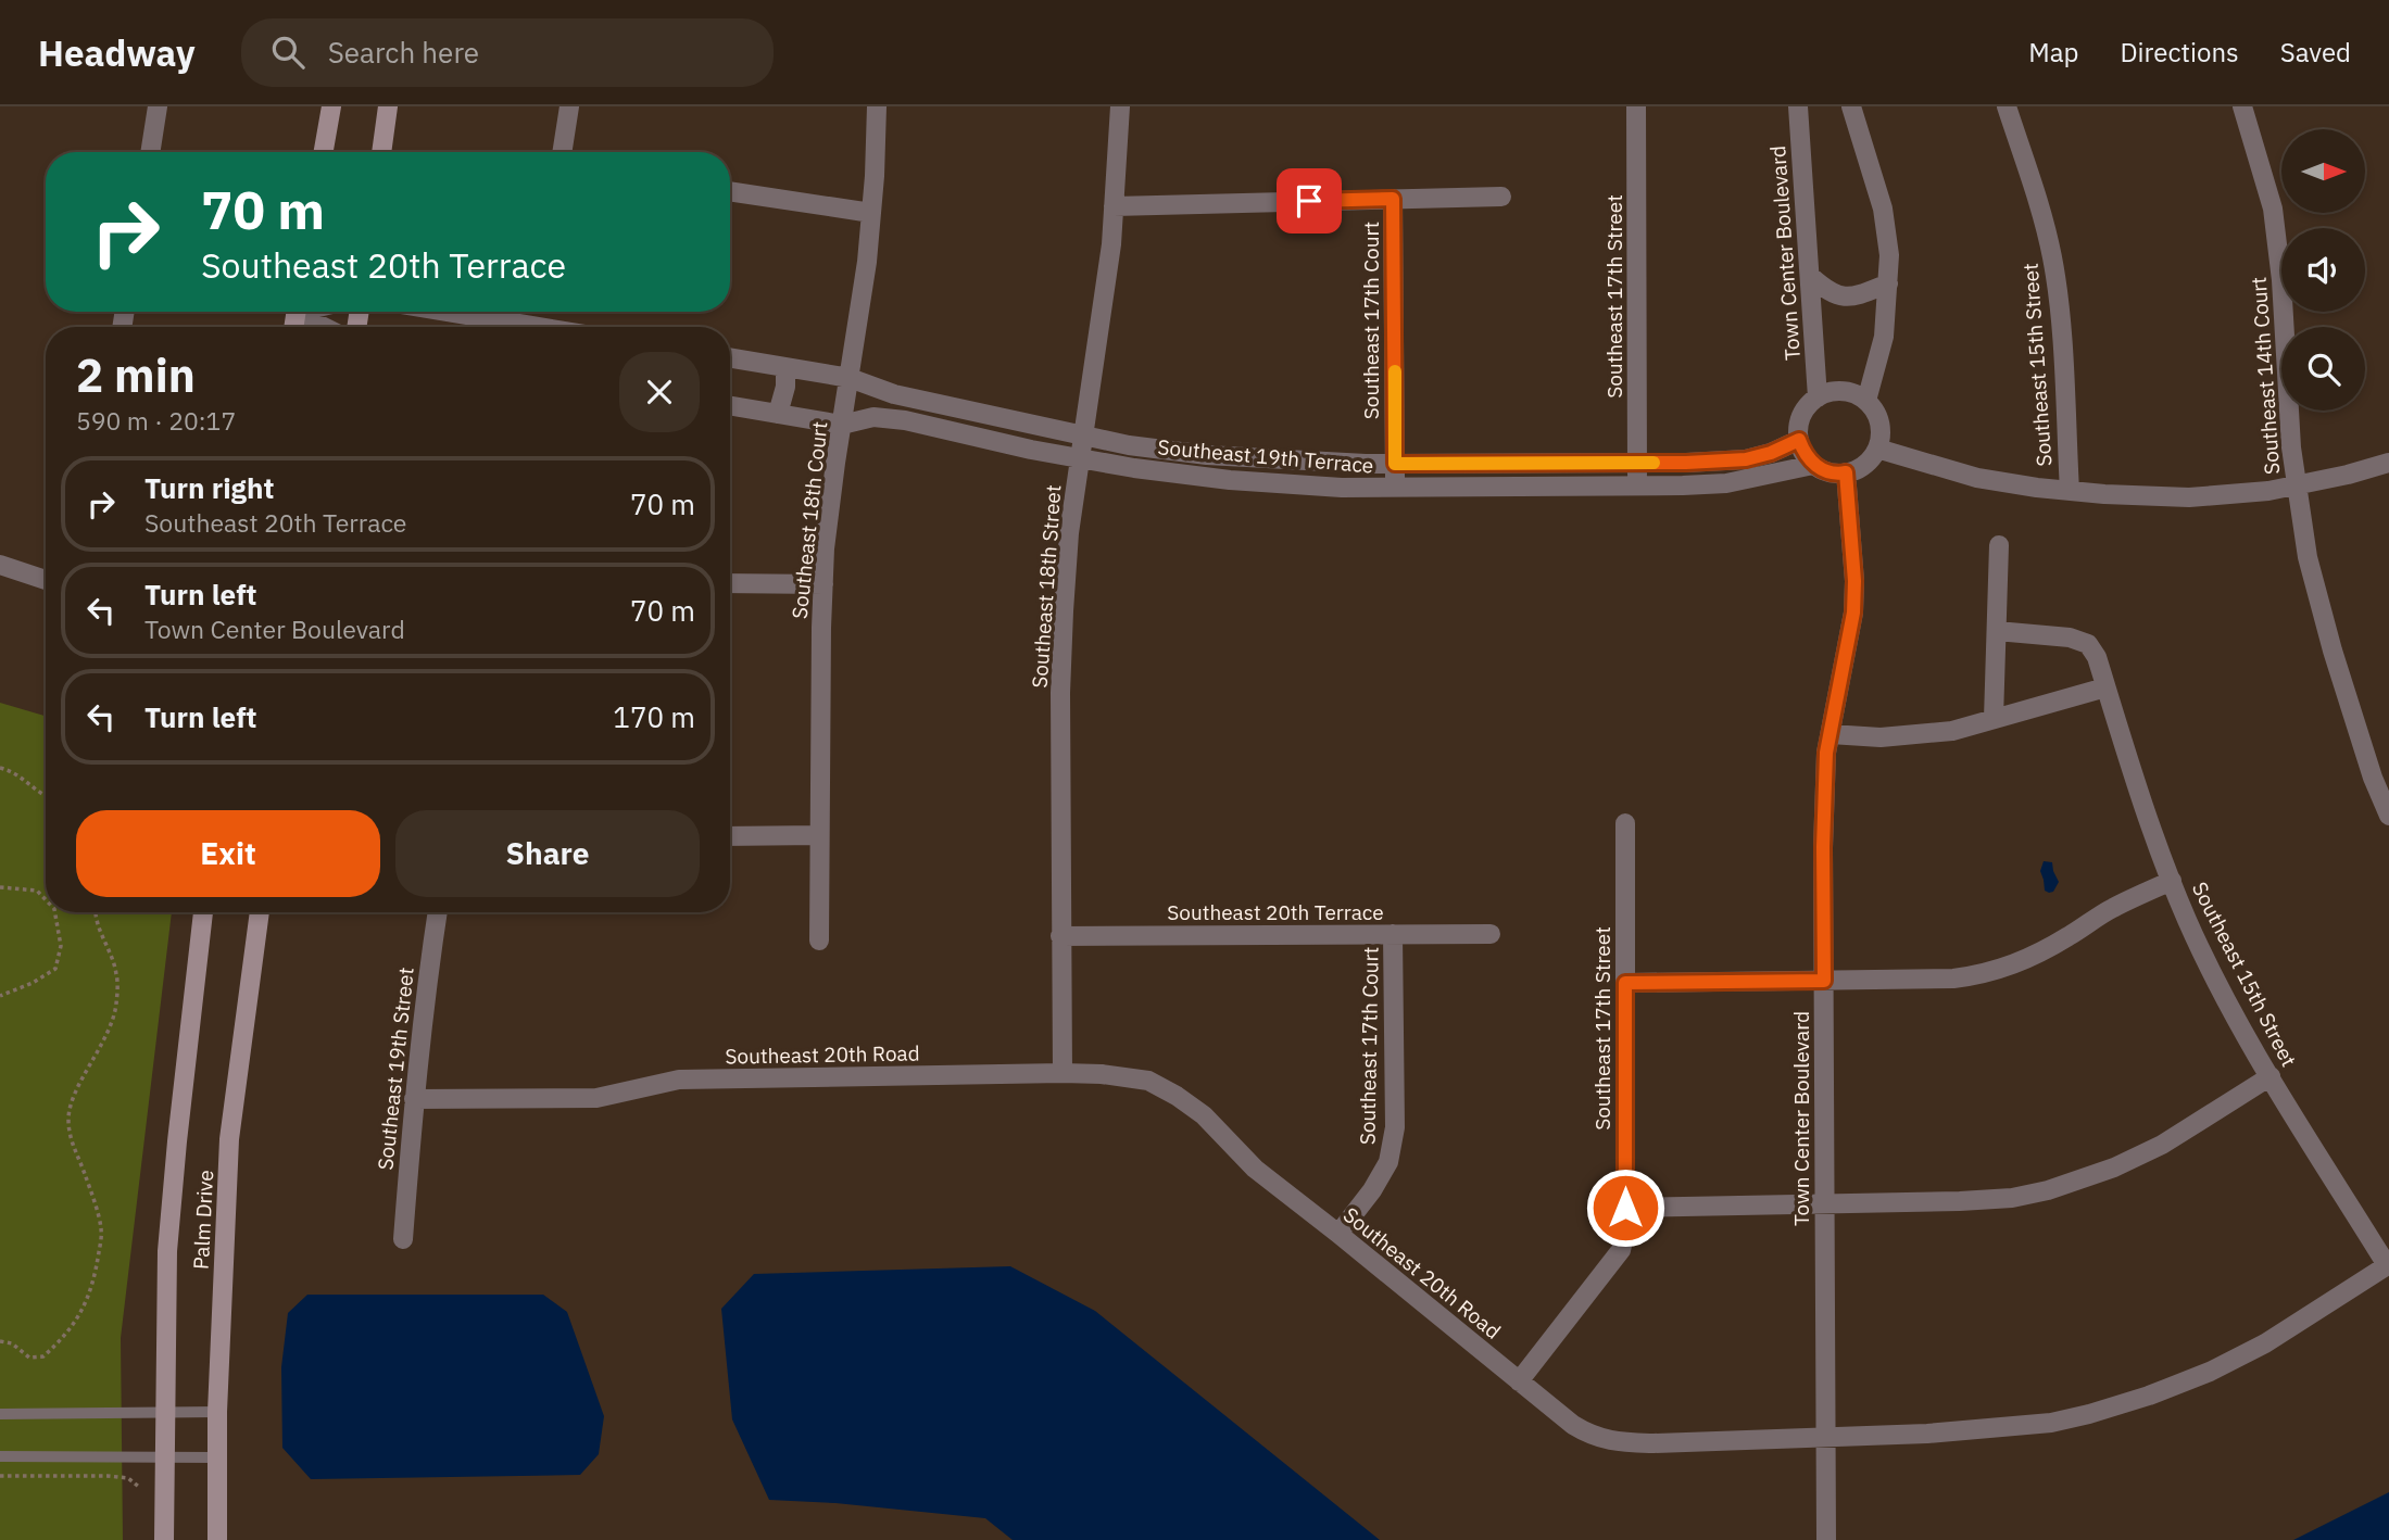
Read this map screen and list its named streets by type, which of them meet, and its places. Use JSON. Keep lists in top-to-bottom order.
{
  "streets": {
    "main road": ["Palm Drive"],
    "street": [
      "Town Center Boulevard",
      "Southeast 17th Street",
      "Southeast 17th Court",
      "Southeast 15th Street",
      "Southeast 14th Court",
      "Southeast 19th Terrace",
      "Southeast 18th Court",
      "Southeast 18th Street",
      "Southeast 20th Terrace",
      "Southeast 20th Road",
      "Southeast 19th Street"
    ]
  },
  "crossings": [
    ["Town Center Boulevard", "Southeast 19th Terrace"],
    ["Town Center Boulevard", "Southeast 20th Road"],
    ["Southeast 17th Street", "Southeast 19th Terrace"],
    ["Southeast 17th Street", "Southeast 20th Road"],
    ["Southeast 17th Court", "Southeast 19th Terrace"],
    ["Southeast 17th Court", "Southeast 20th Terrace"],
    ["Southeast 17th Court", "Southeast 20th Road"],
    ["Southeast 15th Street", "Southeast 20th Road"],
    ["Southeast 19th Terrace", "Southeast 18th Court"],
    ["Southeast 19th Terrace", "Southeast 18th Street"],
    ["Southeast 18th Street", "Southeast 20th Terrace"],
    ["Southeast 18th Street", "Southeast 20th Road"],
    ["Southeast 20th Road", "Southeast 19th Street"]
  ],
  "north": "right",
  "page": {
    "header": "Headway",
    "search": "Search here",
    "nav": ["Map", "Directions", "Saved"],
    "turn": ["70 m", "Southeast 20th Terrace"],
    "heading": ["2 min", "590 m · 20:17"],
    "list": [
      {
        "name": "Turn right",
        "note": "Southeast 20th Terrace",
        "value": "70 m"
      },
      {
        "name": "Turn left",
        "note": "Town Center Boulevard",
        "value": "70 m"
      },
      {
        "name": "Turn left",
        "value": "170 m"
      }
    ],
    "buttons": ["Exit", "Share"]
  }
}
